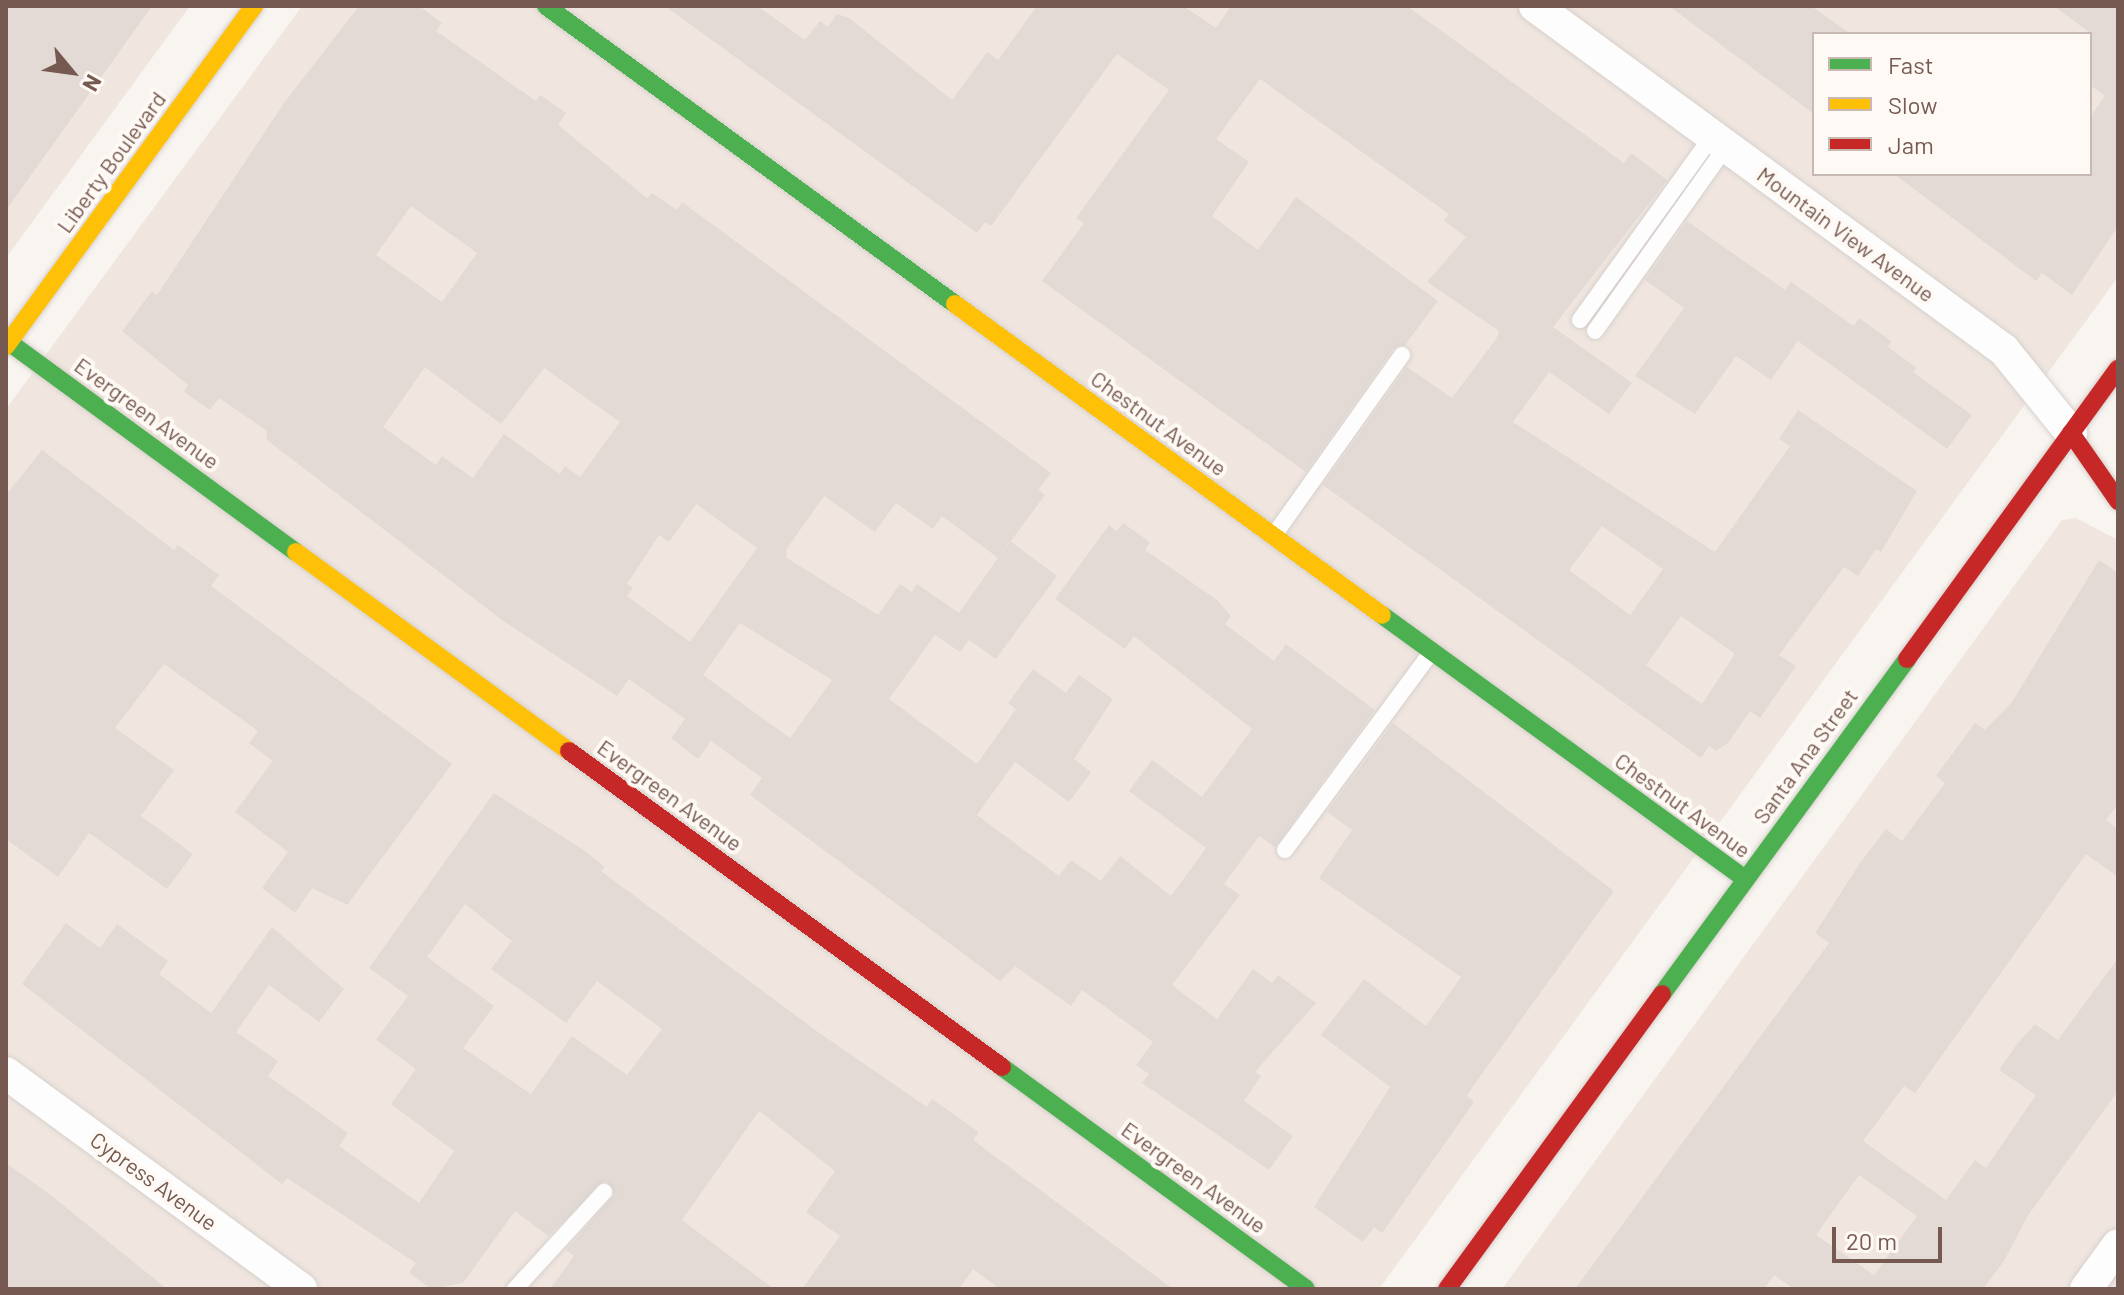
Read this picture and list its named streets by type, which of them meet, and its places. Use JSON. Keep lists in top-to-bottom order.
{
  "streets": {
    "street": [
      "Liberty Boulevard",
      "Mountain View Avenue",
      "Evergreen Avenue",
      "Chestnut Avenue",
      "Santa Ana Street",
      "Cypress Avenue"
    ]
  },
  "crossings": [
    ["Liberty Boulevard", "Evergreen Avenue"],
    ["Mountain View Avenue", "Santa Ana Street"],
    ["Chestnut Avenue", "Santa Ana Street"]
  ],
  "legend": ["Fast", "Slow", "Jam"],
  "scale_bar": "20 m",
  "north": "bottom right"
}
